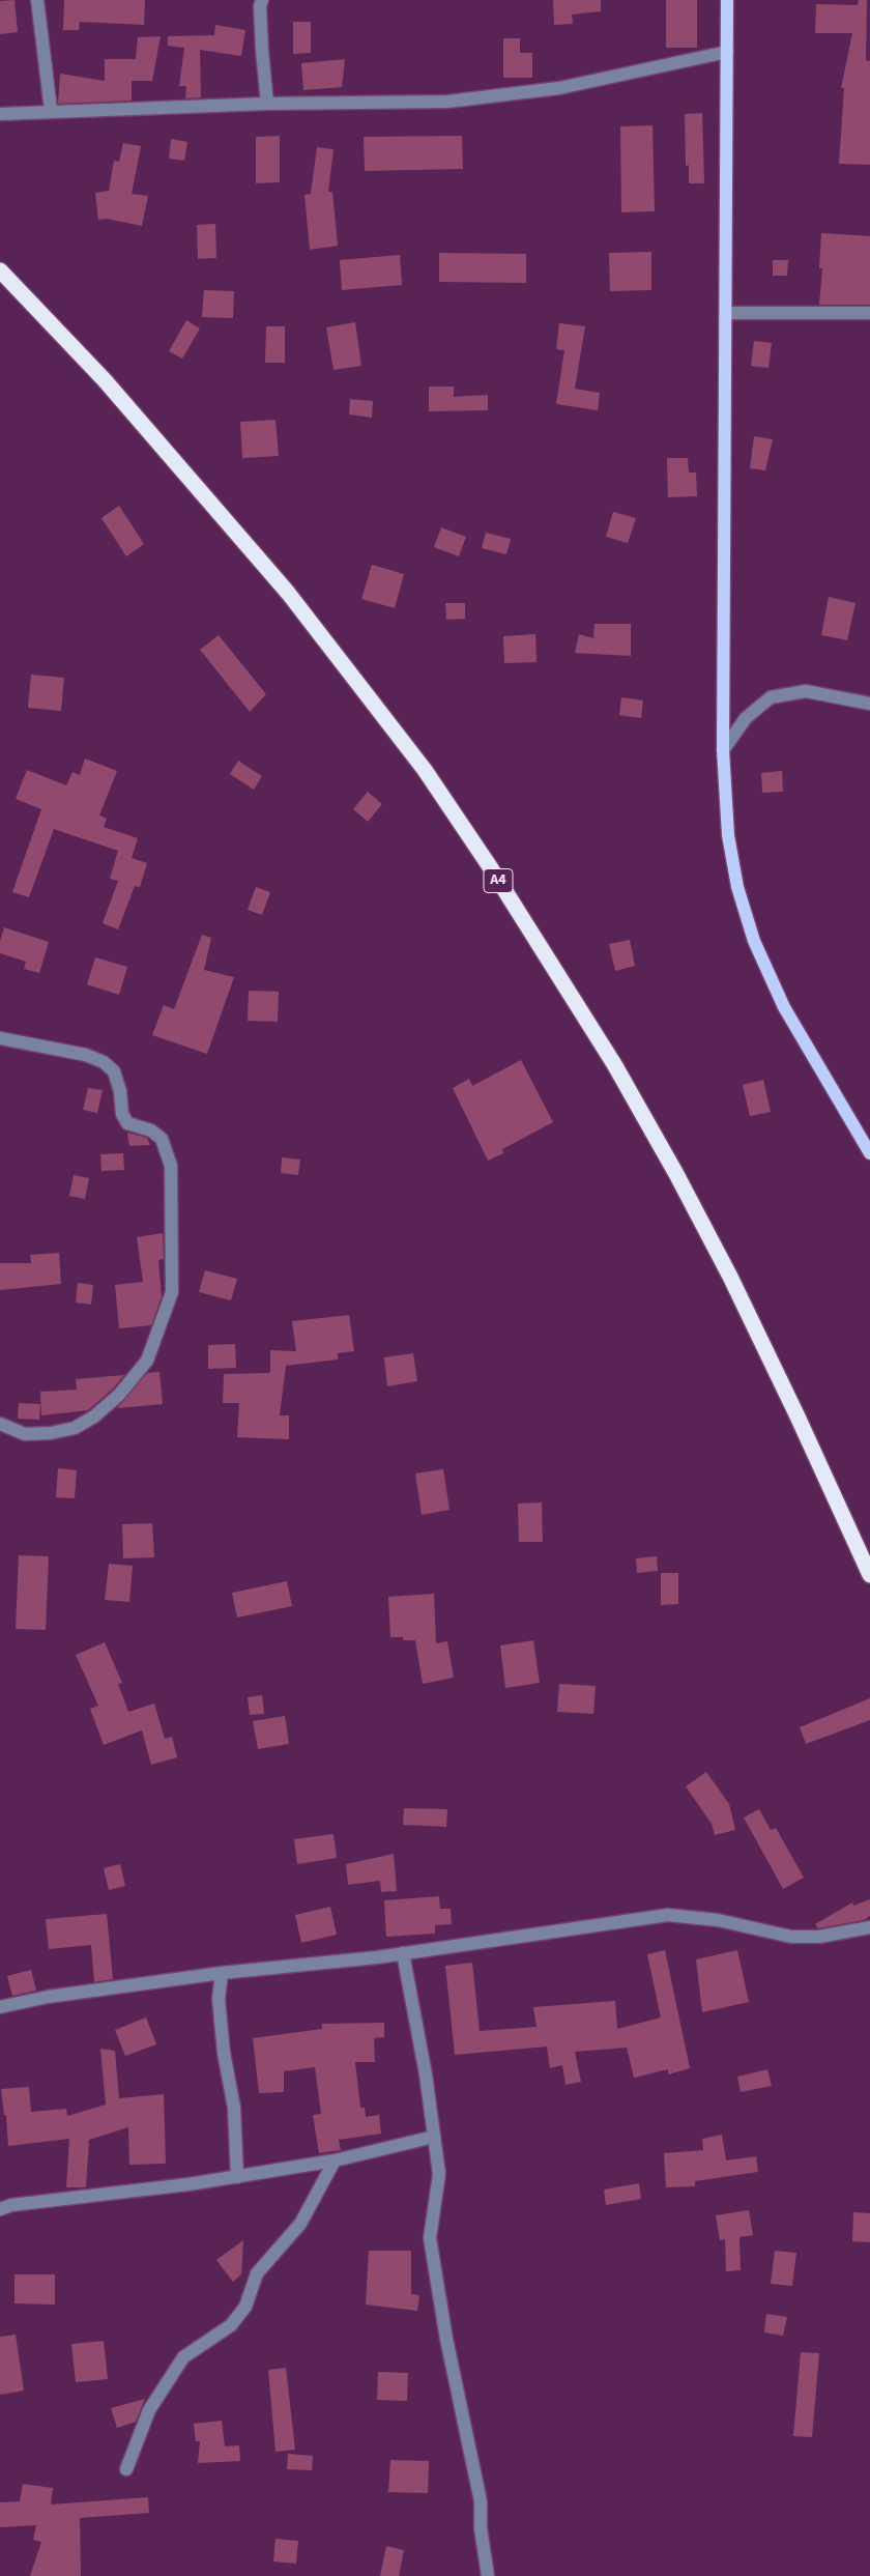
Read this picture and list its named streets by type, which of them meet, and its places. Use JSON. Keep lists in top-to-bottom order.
{
  "streets": {
    "highway": ["A4"]
  }
}
